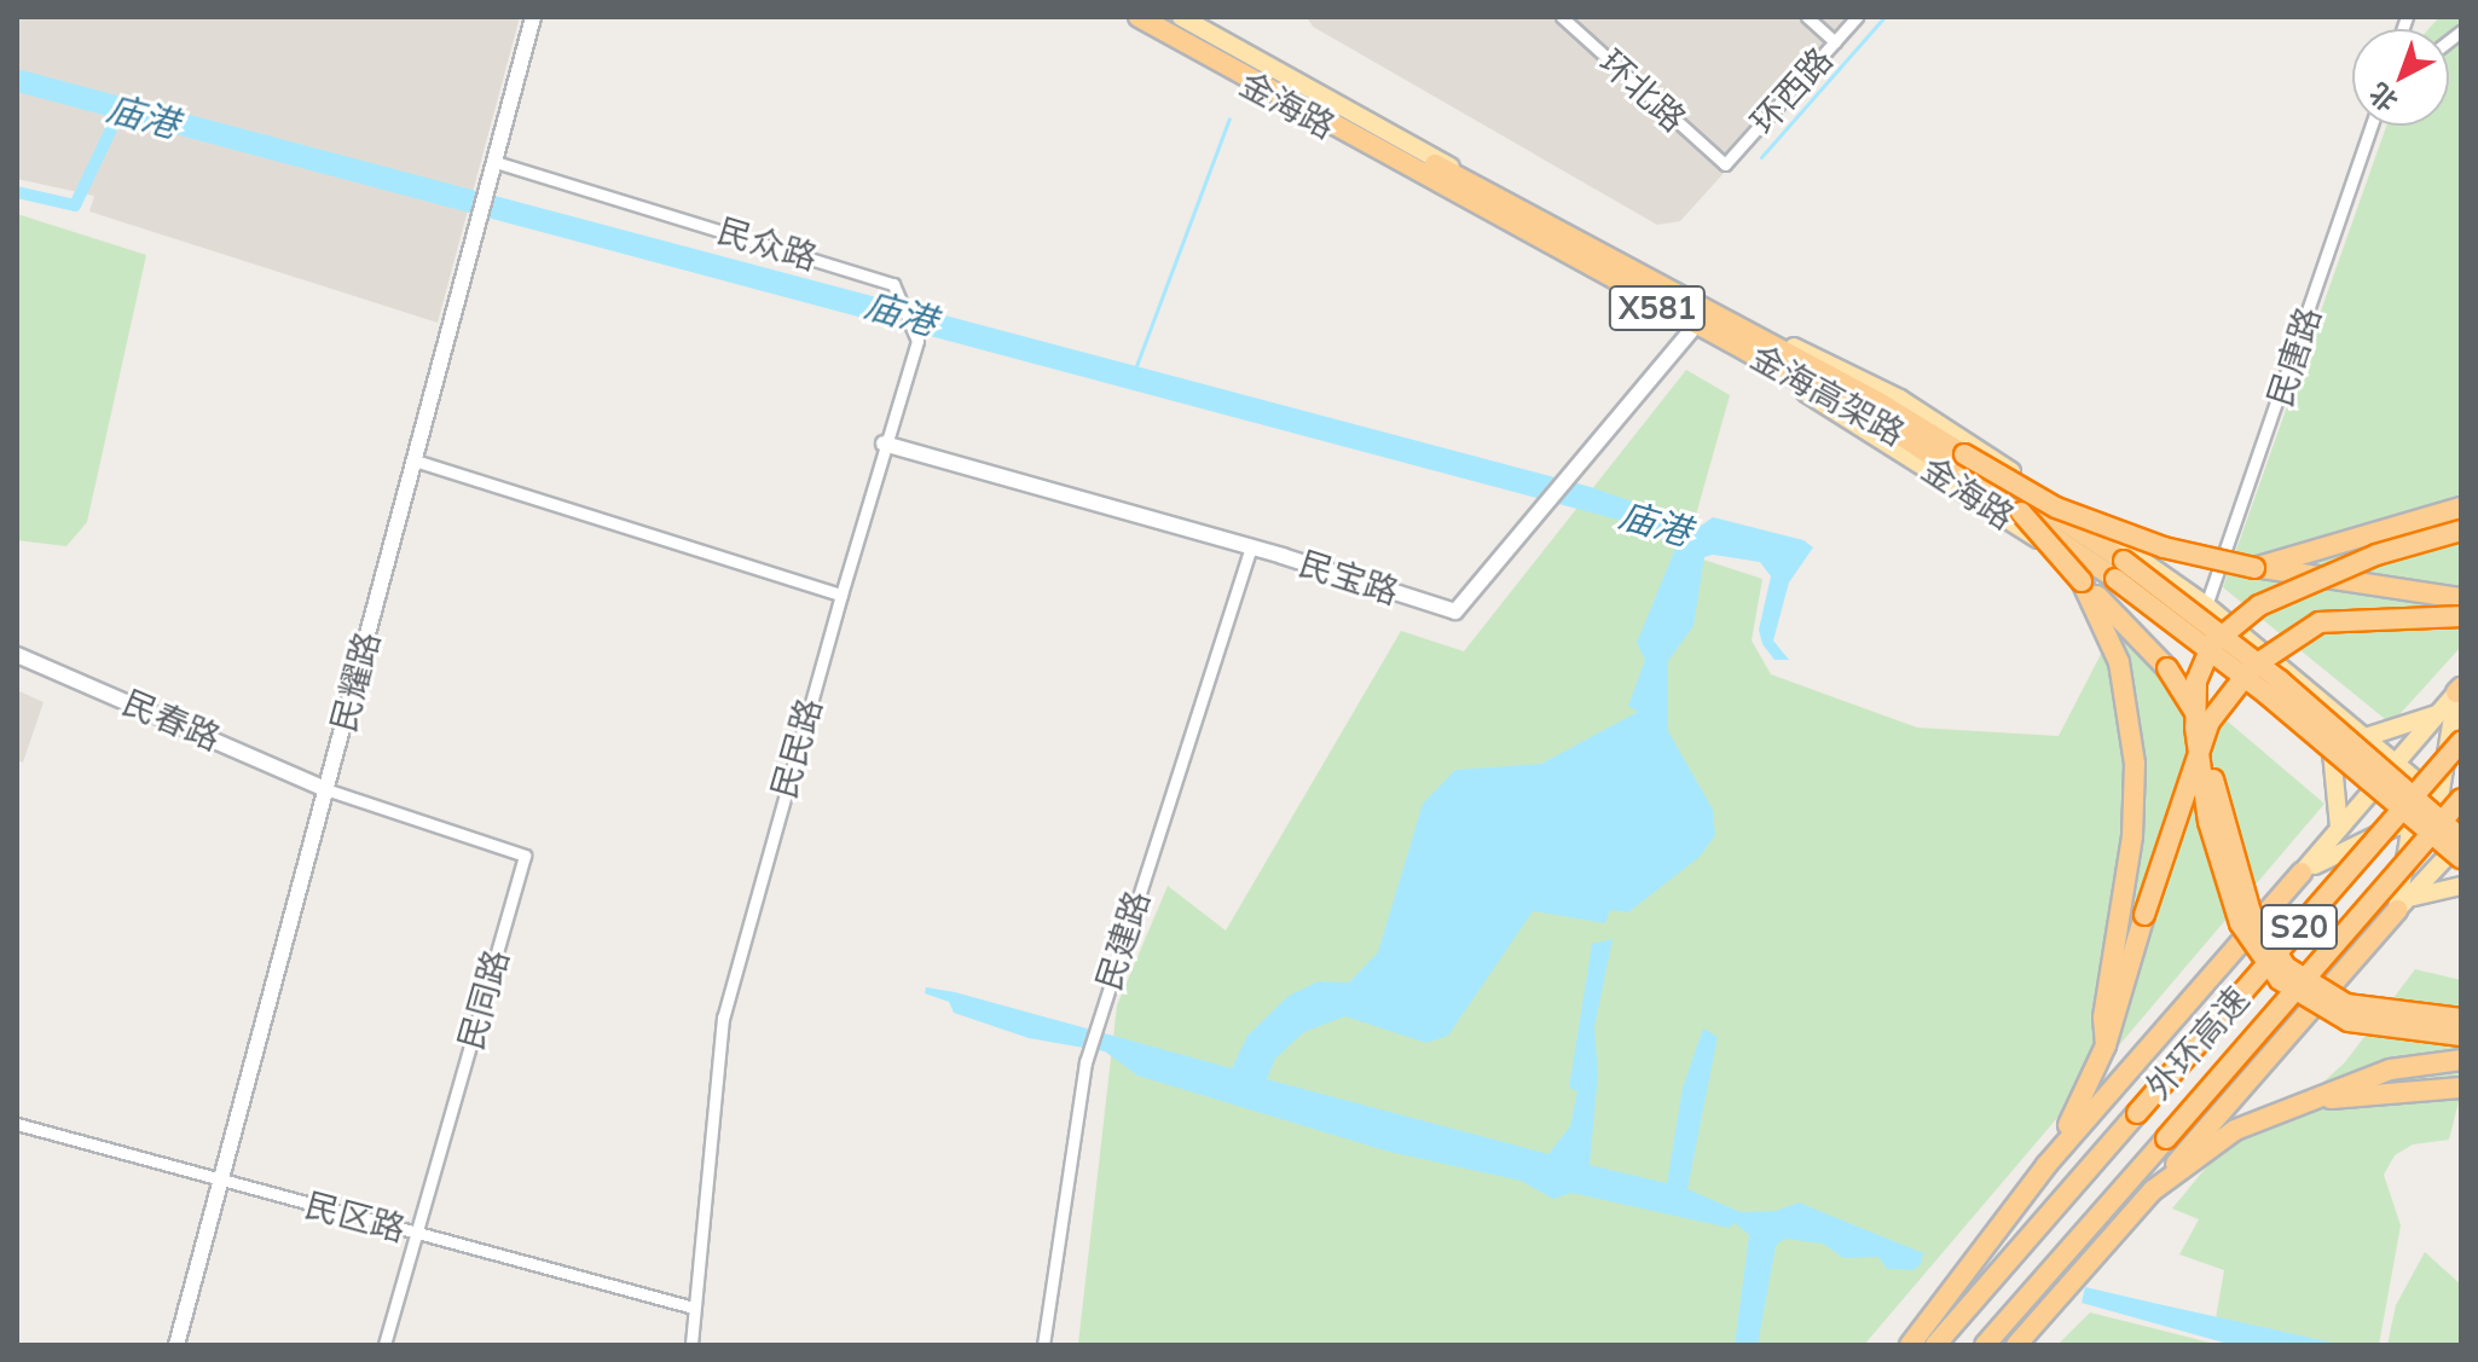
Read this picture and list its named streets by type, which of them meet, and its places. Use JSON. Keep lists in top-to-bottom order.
{
  "streets": {
    "highway": ["金海高架路", "S20", "外环高速"],
    "main road": ["金海路", "X581"],
    "street": [
      "环北路",
      "环西路",
      "民众路",
      "民唐路",
      "民宝路",
      "民耀路",
      "民春路",
      "民民路",
      "民建路",
      "民同路",
      "民区路"
    ]
  },
  "crossings": [
    ["环北路", "环西路"],
    ["金海路", "民唐路"],
    ["金海路", "金海高架路"],
    ["金海路", "民宝路"],
    ["民众路", "民宝路"],
    ["民众路", "民耀路"],
    ["民众路", "民民路"],
    ["民宝路", "民建路"],
    ["民耀路", "民春路"],
    ["民耀路", "民同路"],
    ["民耀路", "民区路"],
    ["民春路", "民同路"],
    ["民民路", "民区路"],
    ["民同路", "民区路"]
  ],
  "water": ["庙港"],
  "north": "bottom left"
}
